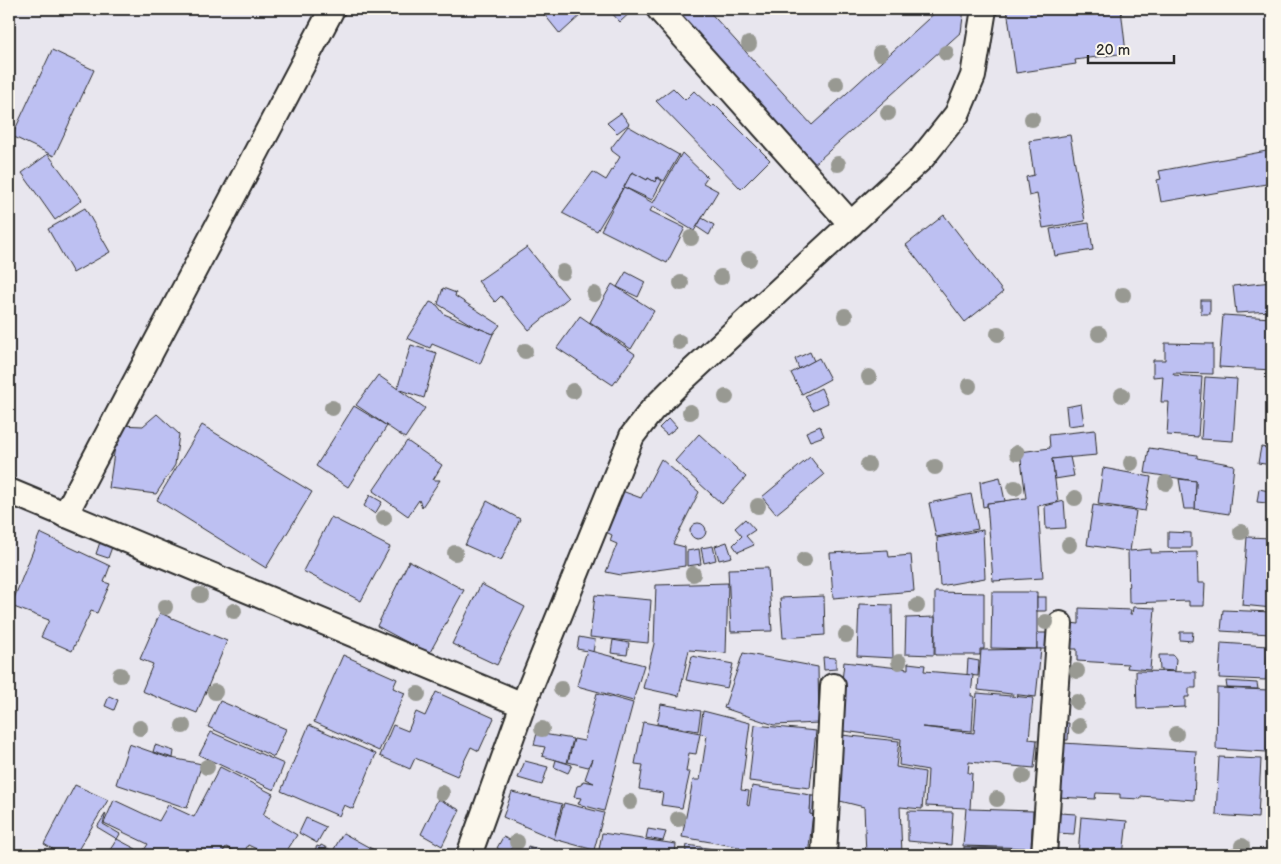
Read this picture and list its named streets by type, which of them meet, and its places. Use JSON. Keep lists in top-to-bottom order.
{
  "scale_bar": "20 m"
}
